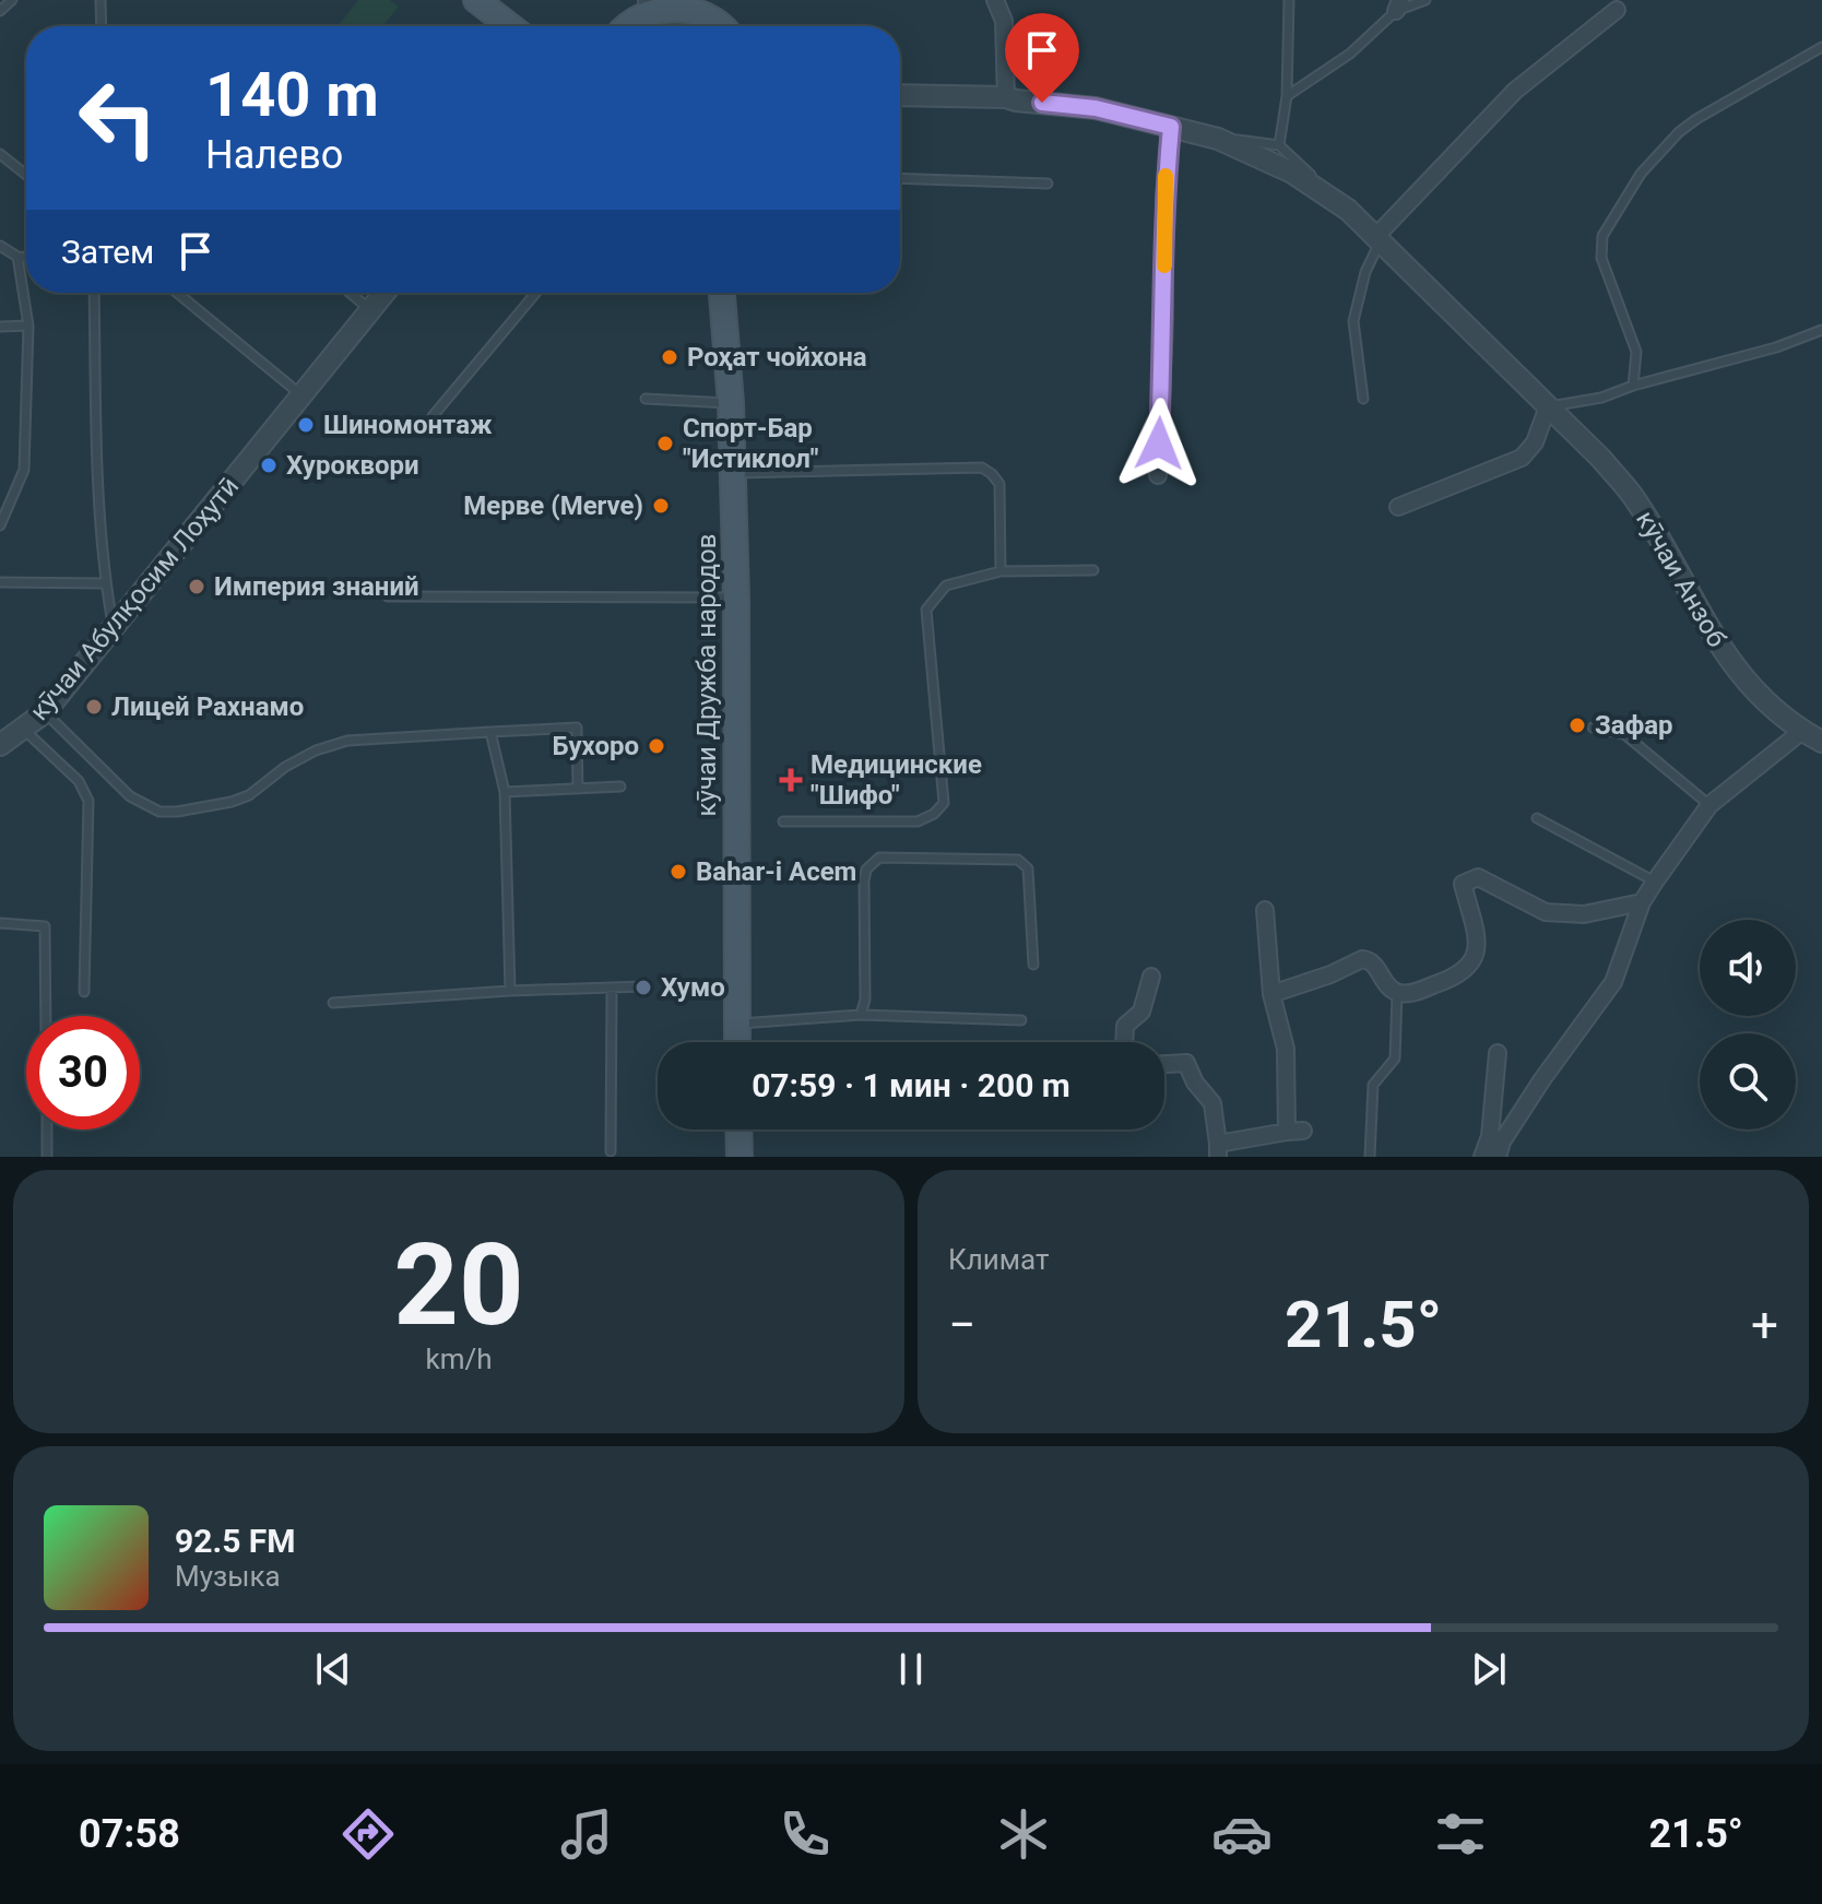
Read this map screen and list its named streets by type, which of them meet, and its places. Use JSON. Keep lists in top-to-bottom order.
{
  "streets": {
    "main road": ["кӯчаи Дружба народов"],
    "street": ["кӯчаи Анзоб", "кӯчаи Абулқосим Лоҳутӣ"]
  },
  "places": {
    "other": [
      "Роҳат чойхона",
      "Шиномонтаж",
      "Спорт-Бар \"Истиклол\"",
      "Хуроквори",
      "Мерве (Merve)",
      "Империя знаний",
      "Лицей Рахнамо",
      "Зафар",
      "Бухоро",
      "Bahar-i Acem",
      "Хумо"
    ],
    "health": ["Медицинские \"Шифо\""]
  },
  "page": {
    "turn": ["140 m", "Налево"],
    "then": "Затем",
    "limit": "30",
    "trip": "07:59 · 1 мин · 200 m",
    "tile": [
      ["20", "km/h"],
      "Климат"
    ],
    "heat": ["−", "21.5°", "+"],
    "song": ["92.5 FM", "Музыка"],
    "tabs": ["07:58", "21.5°"]
  }
}
